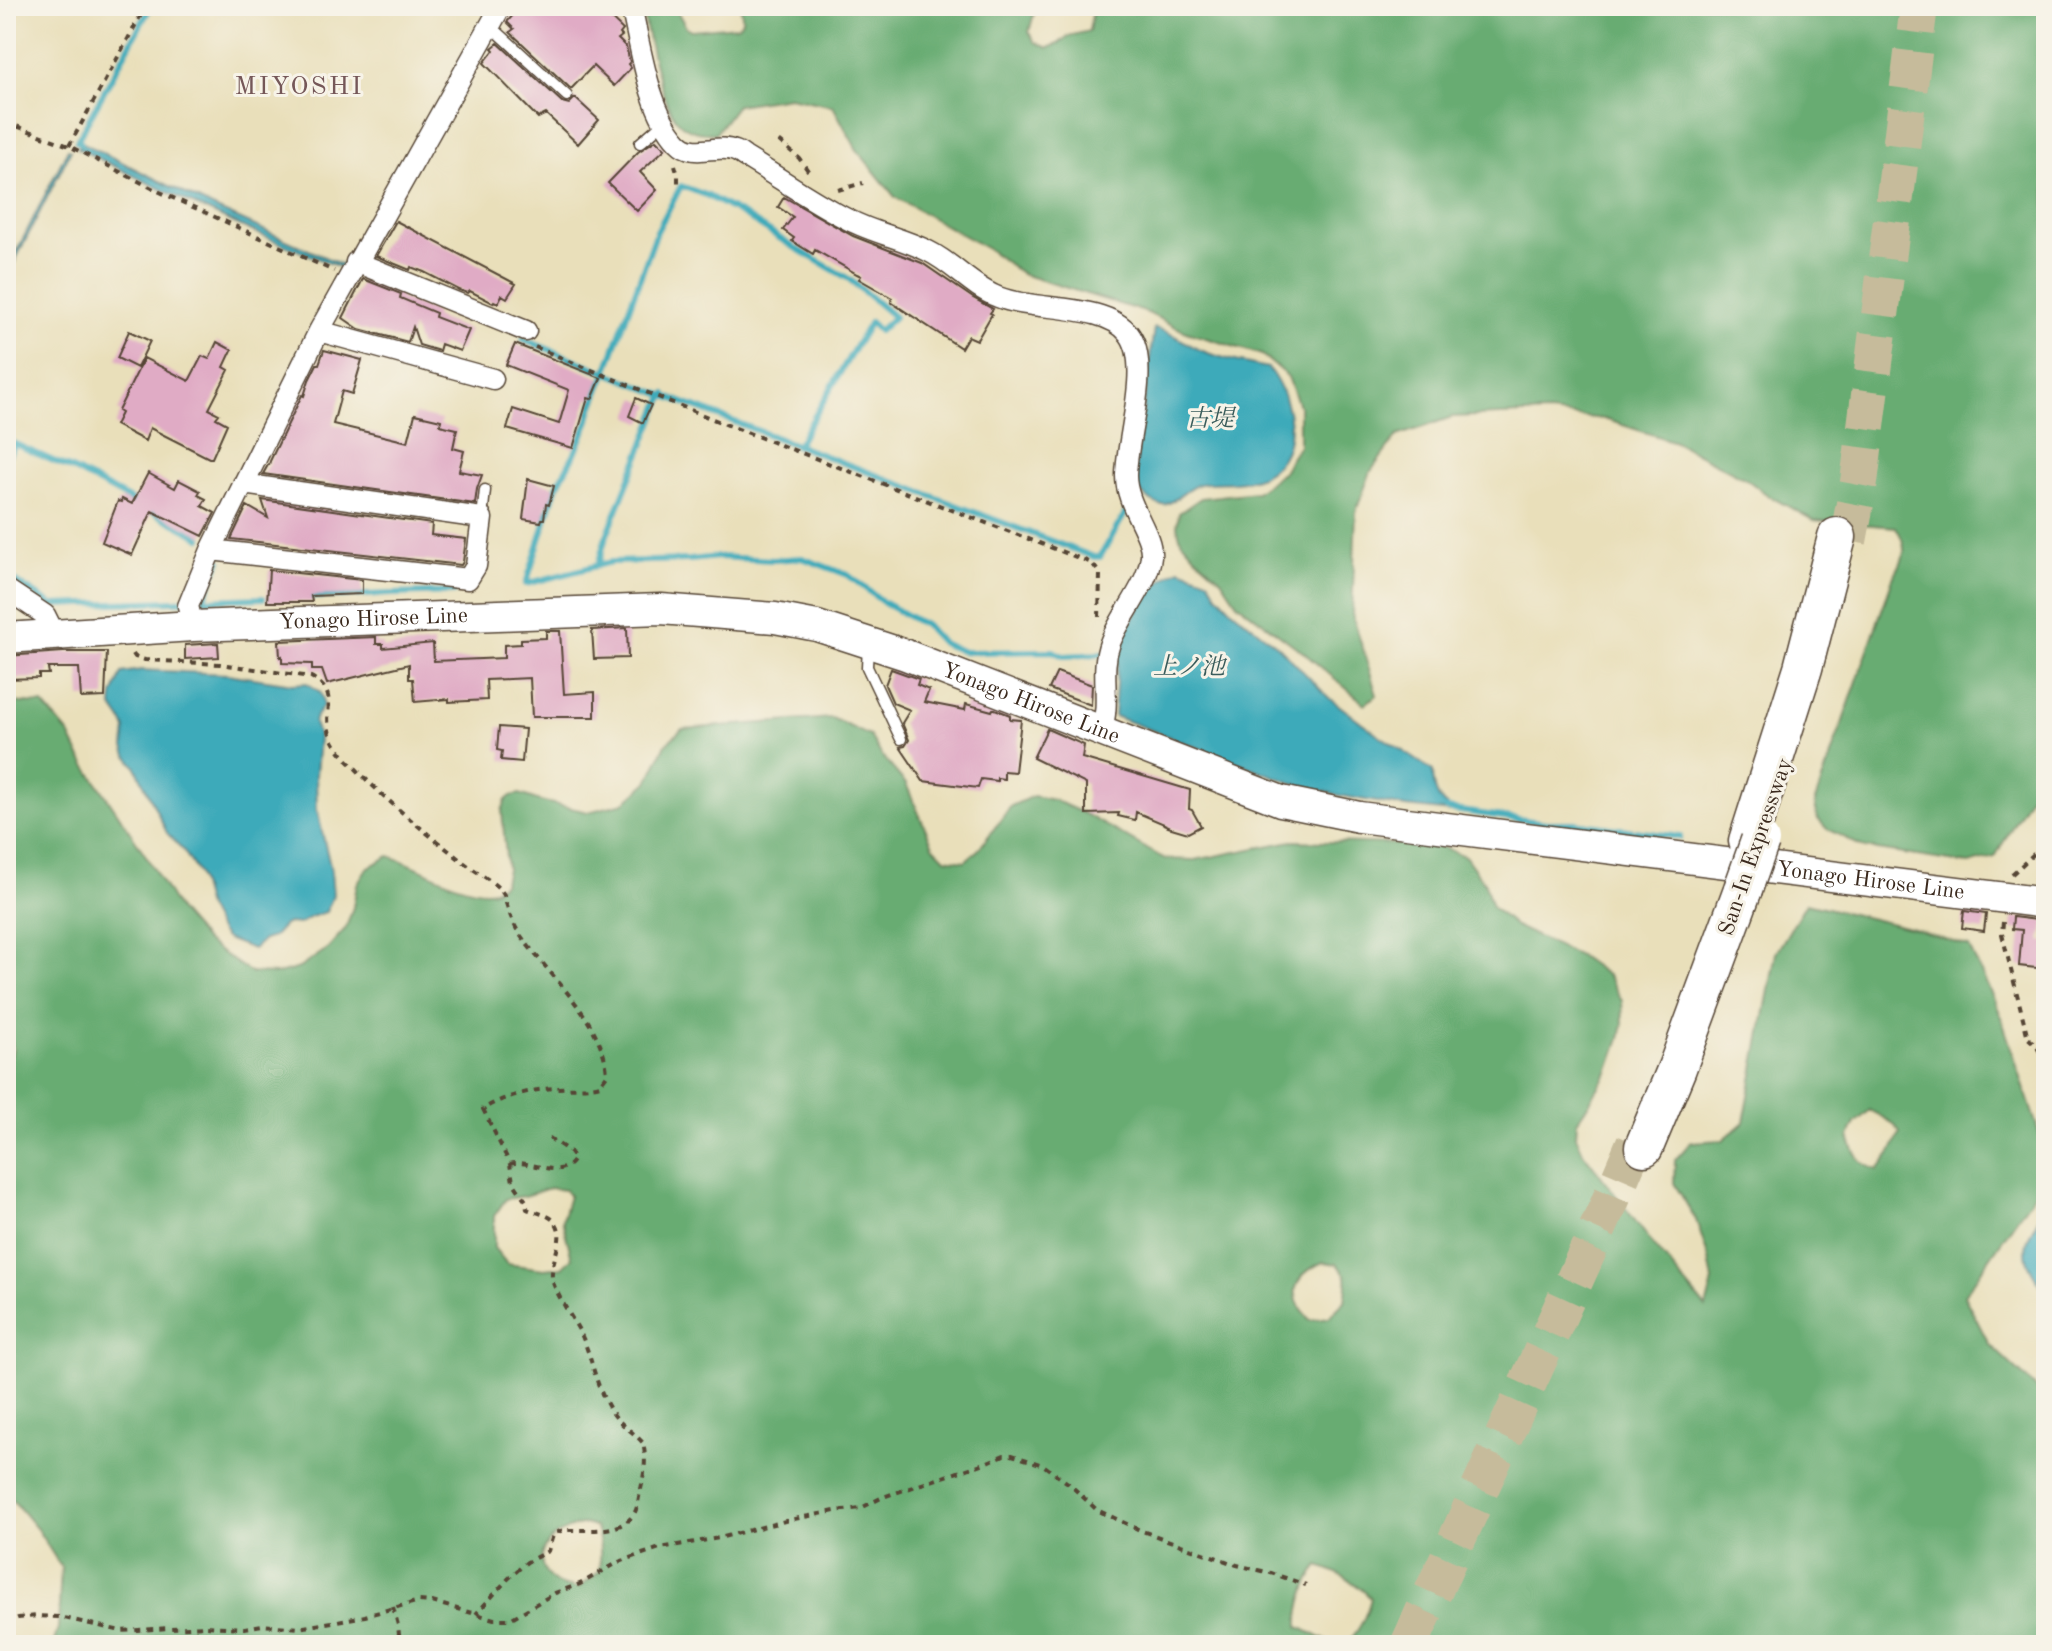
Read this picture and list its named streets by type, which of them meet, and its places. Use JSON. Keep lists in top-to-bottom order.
{
  "streets": {
    "highway": ["San-In Expressway"],
    "main road": ["Yonago Hirose Line"]
  },
  "districts": ["MIYOSHI"],
  "water": ["古堤", "上ノ池"]
}
